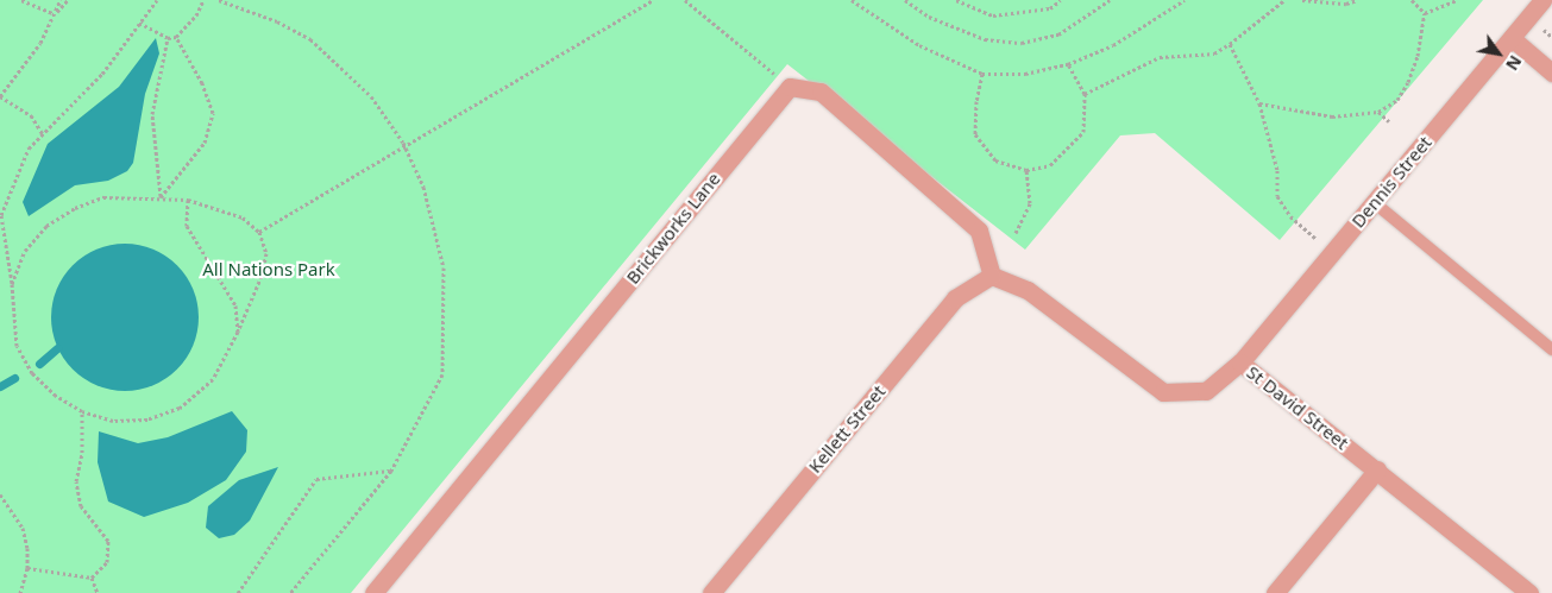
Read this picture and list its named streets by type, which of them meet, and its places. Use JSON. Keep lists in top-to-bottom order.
{
  "streets": {
    "street": [
      "Dennis Street",
      "Brickworks Lane",
      "St David Street",
      "Kellett Street"
    ]
  },
  "crossings": [
    ["Dennis Street", "St David Street"],
    ["St David Street", "Kellett Street"]
  ],
  "parks": ["All Nations Park"],
  "north": "bottom right"
}
